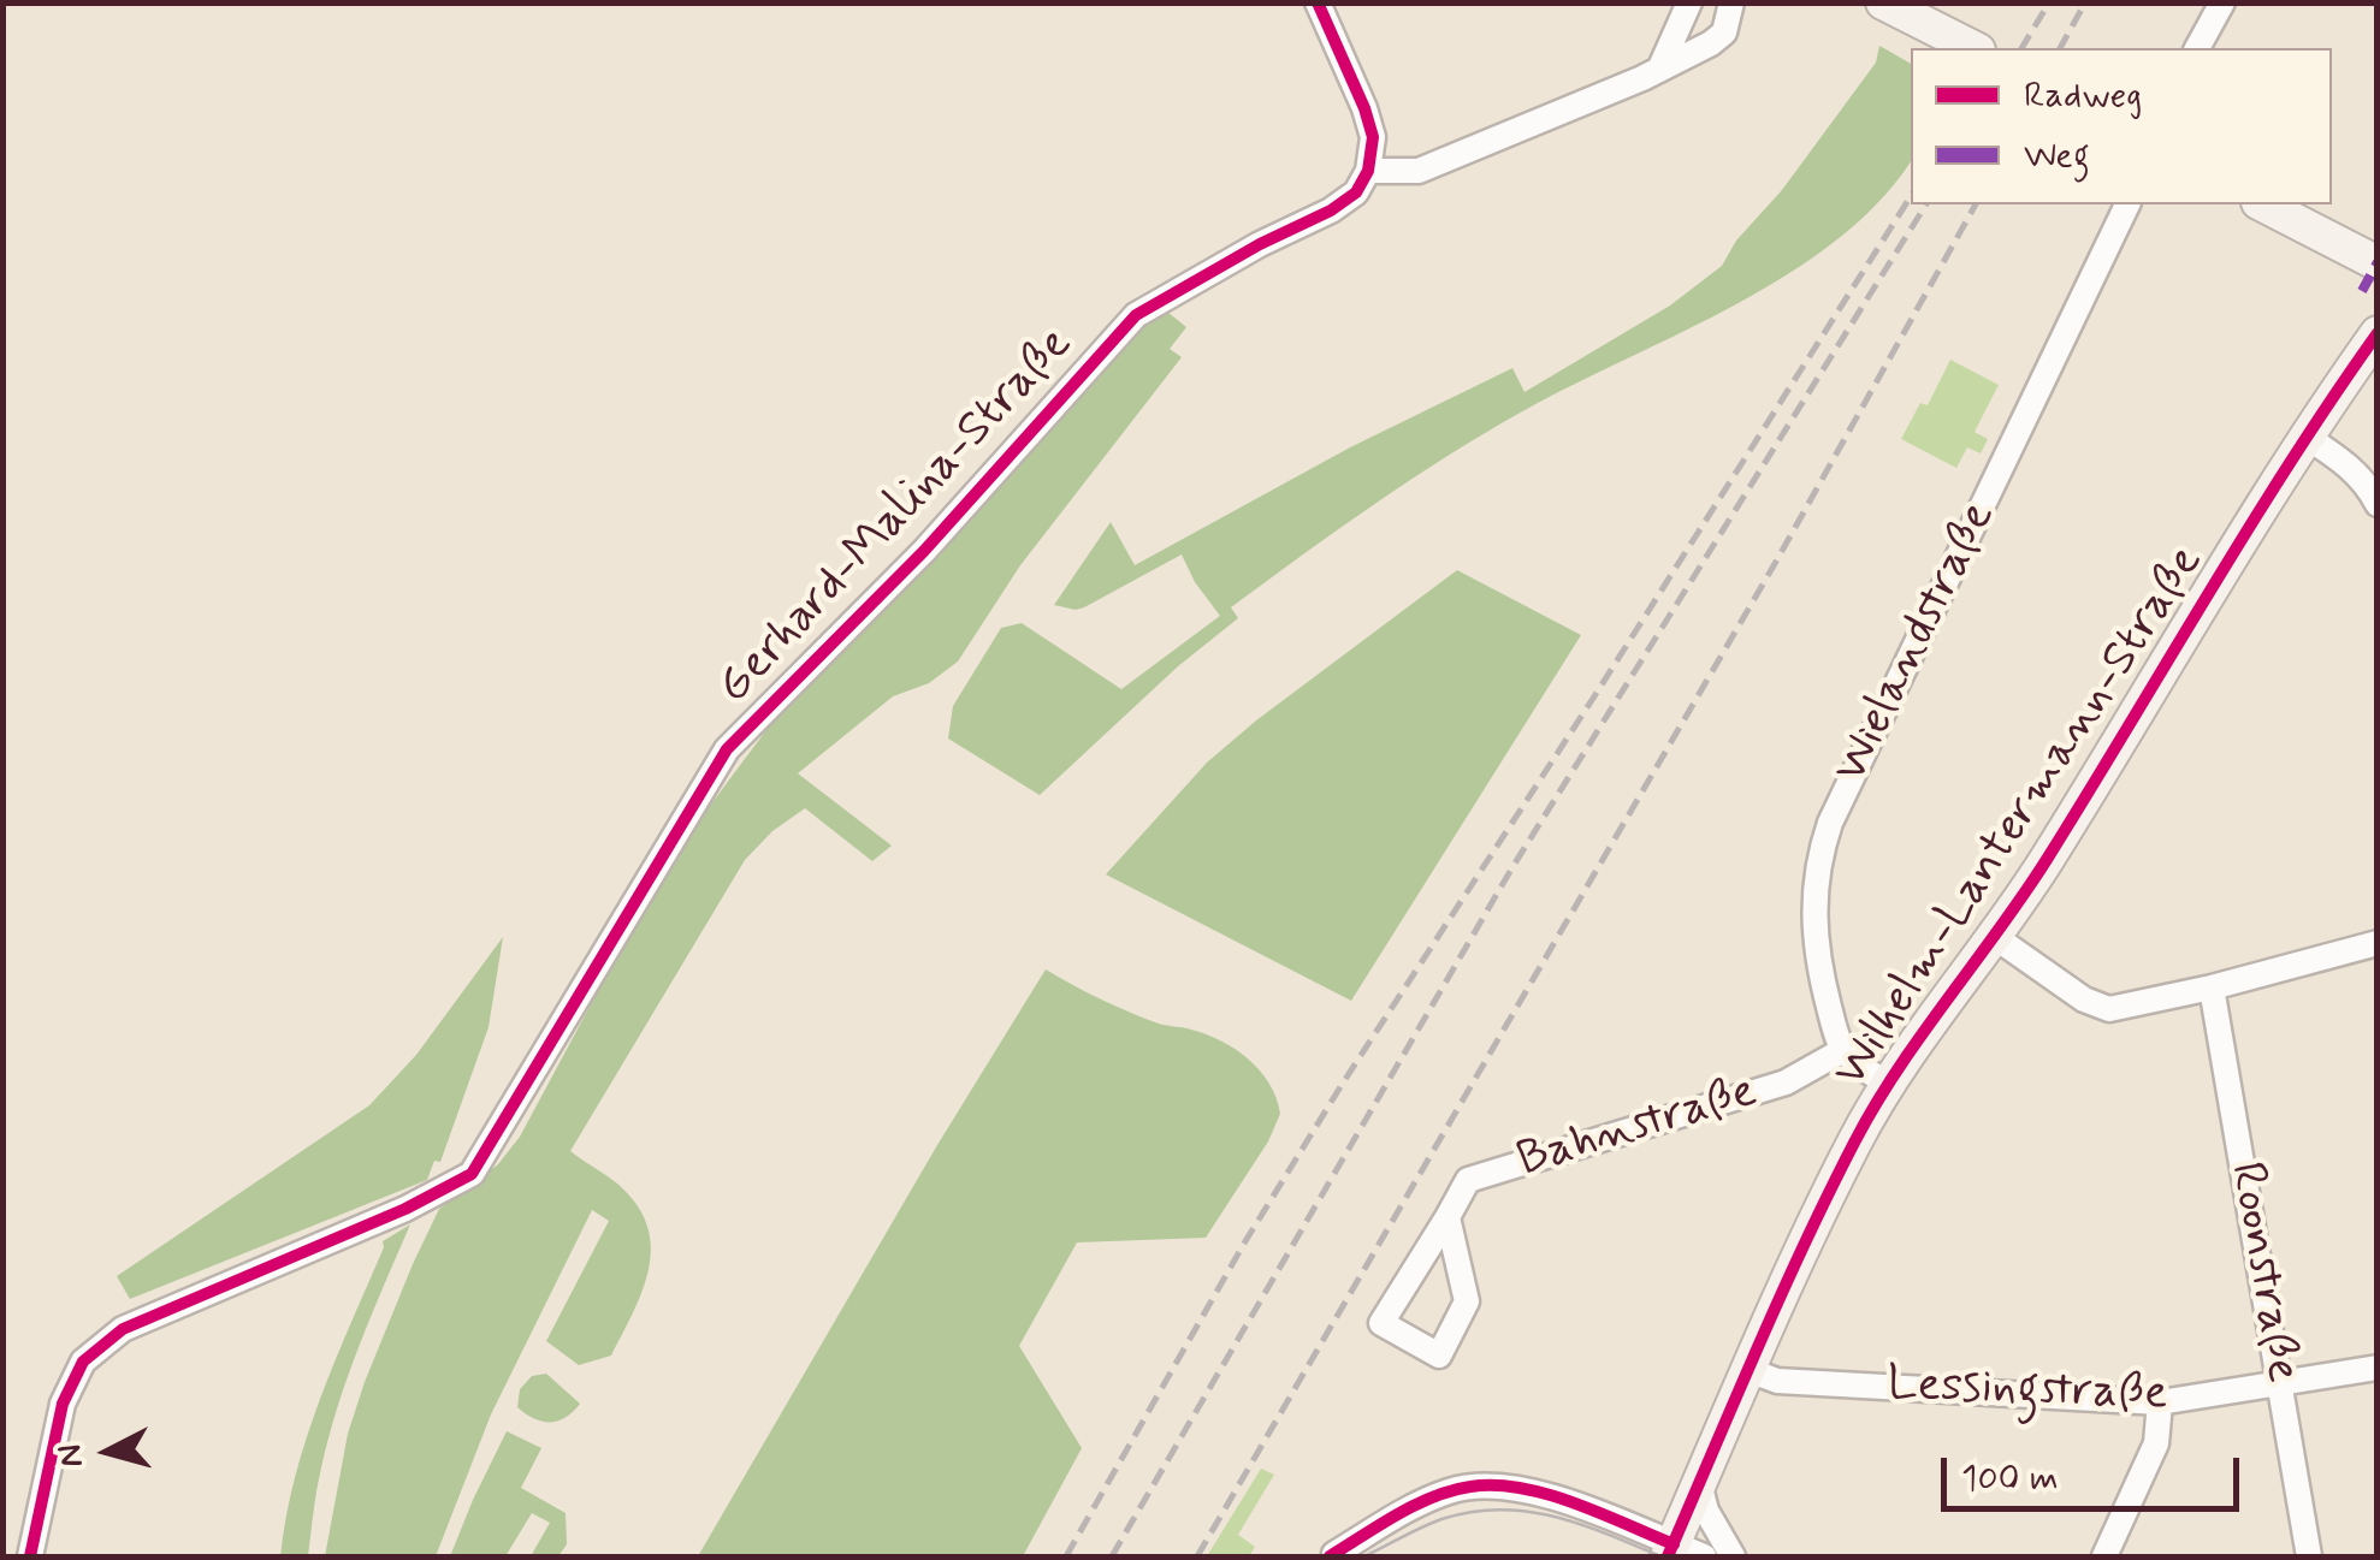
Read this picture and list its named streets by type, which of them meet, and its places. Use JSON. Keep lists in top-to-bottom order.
{
  "streets": {
    "main road": ["Wilhelm-Lantermann-Straße"],
    "street": [
      "Gerhard-Malina-Straße",
      "Wielandstraße",
      "Bahnstraße",
      "Roonstraße",
      "Lessingstraße"
    ]
  },
  "crossings": [
    ["Wielandstraße", "Bahnstraße"],
    ["Wilhelm-Lantermann-Straße", "Lessingstraße"],
    ["Roonstraße", "Lessingstraße"]
  ],
  "legend": ["Radweg", "Weg"],
  "scale_bar": "100 m",
  "north": "left"
}
